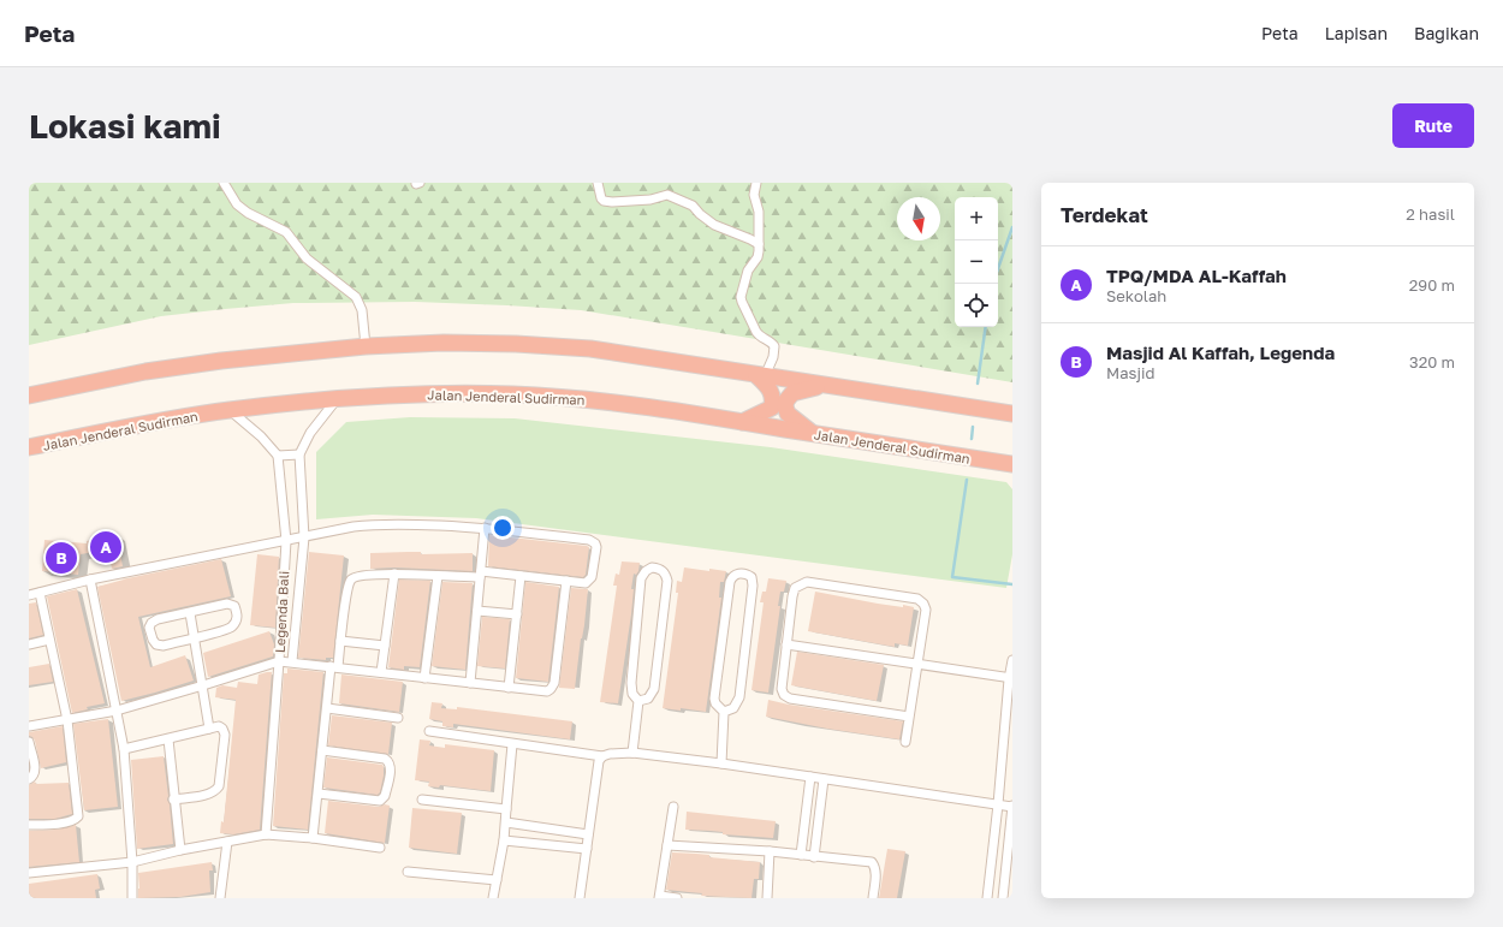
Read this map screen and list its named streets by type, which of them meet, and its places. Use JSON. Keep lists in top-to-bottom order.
{
  "streets": {
    "highway": ["Jalan Jenderal Sudirman"],
    "street": ["Legenda Bali"]
  },
  "crossings": [
    ["Jalan Jenderal Sudirman", "Legenda Bali"]
  ],
  "north": "bottom",
  "page": {
    "header": "Peta",
    "nav": ["Peta", "Lapisan", "Bagikan"],
    "buttons": "Rute",
    "title": "Lokasi kami",
    "heading": ["Terdekat", "2 hasil"],
    "map_buttons": ["+", "−"],
    "list": [
      {
        "mark": "A",
        "name": "TPQ/MDA AL-Kaffah",
        "note": "Sekolah",
        "value": "290 m"
      },
      {
        "mark": "B",
        "name": "Masjid Al Kaffah, Legenda",
        "note": "Masjid",
        "value": "320 m"
      }
    ],
    "pins": ["A", "B"]
  }
}
